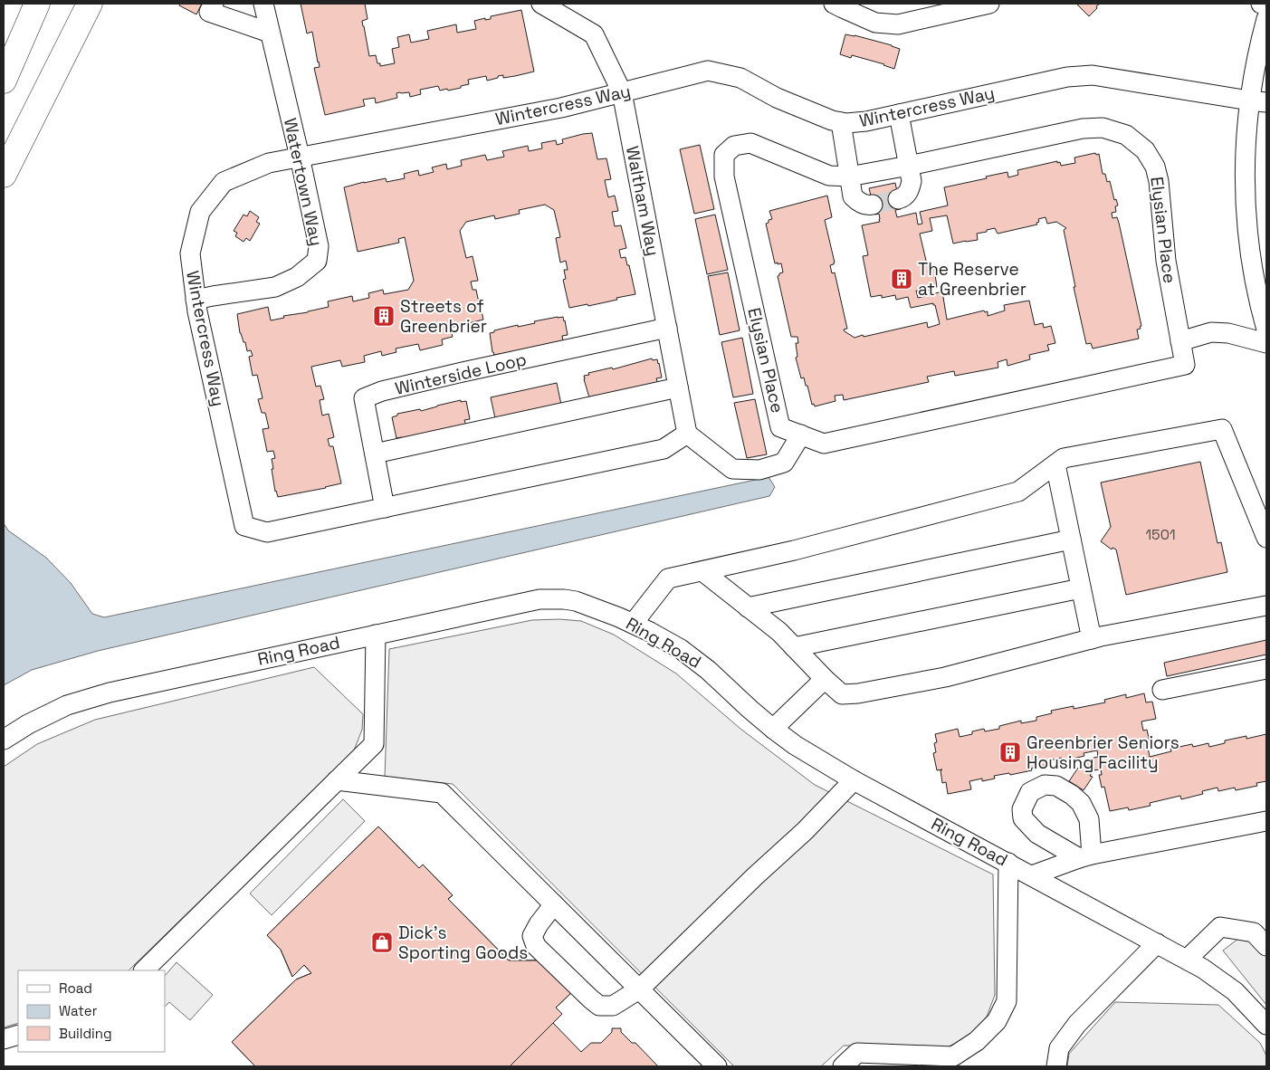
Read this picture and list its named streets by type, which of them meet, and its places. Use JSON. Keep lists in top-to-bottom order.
{
  "streets": {
    "street": [
      "Wintercress Way",
      "Watertown Way",
      "Waltham Way",
      "Elysian Place",
      "Winterside Loop",
      "Ring Road"
    ]
  },
  "crossings": [
    ["Wintercress Way", "Watertown Way"],
    ["Wintercress Way", "Waltham Way"],
    ["Wintercress Way", "Winterside Loop"],
    ["Waltham Way", "Winterside Loop"]
  ],
  "places": {
    "building": ["The Reserve at Greenbrier", "Streets of Greenbrier", "Greenbrier Seniors Housing Facility"],
    "shop": ["Dick's Sporting Goods"]
  },
  "house_numbers": ["1501"],
  "legend": ["Road", "Water", "Building"]
}
